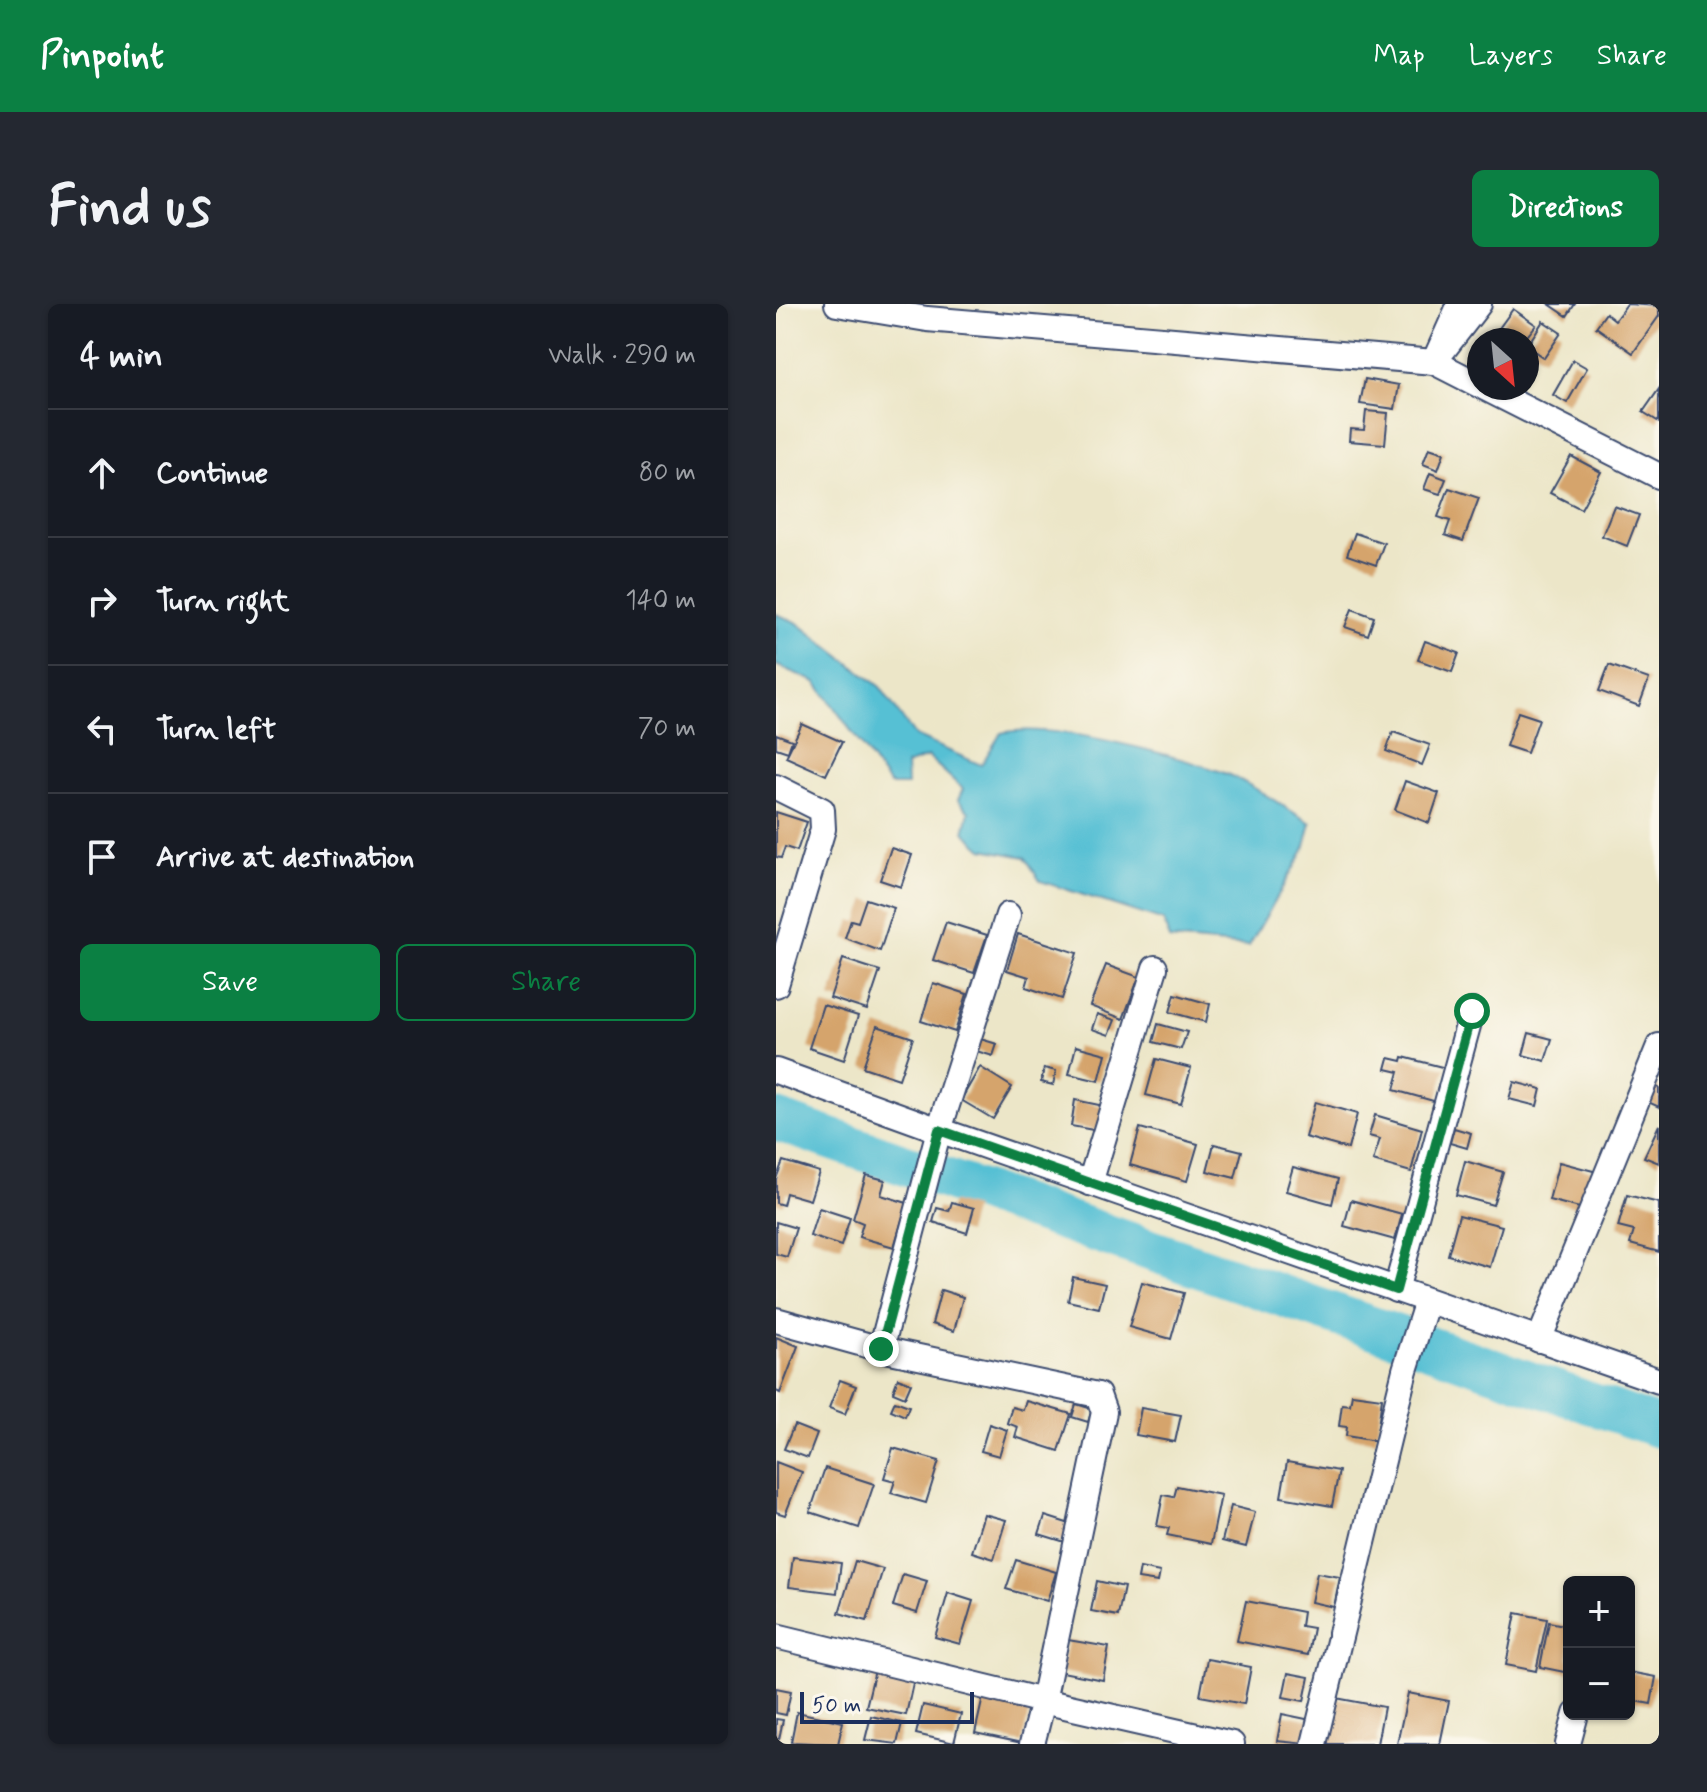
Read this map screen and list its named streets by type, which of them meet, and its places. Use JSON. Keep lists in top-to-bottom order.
{
  "scale_bar": "50 m",
  "north": "bottom right",
  "page": {
    "header": "Pinpoint",
    "nav": ["Map", "Layers", "Share"],
    "buttons": [
      "Directions",
      ["Save", "Share"]
    ],
    "title": "Find us",
    "heading": ["4 min", "Walk · 290 m"],
    "list": [
      ["Continue", "80 m"],
      ["Turn right", "140 m"],
      ["Turn left", "70 m"],
      "Arrive at destination"
    ],
    "map_buttons": ["+", "−"],
    "scale": "50 m"
  }
}
